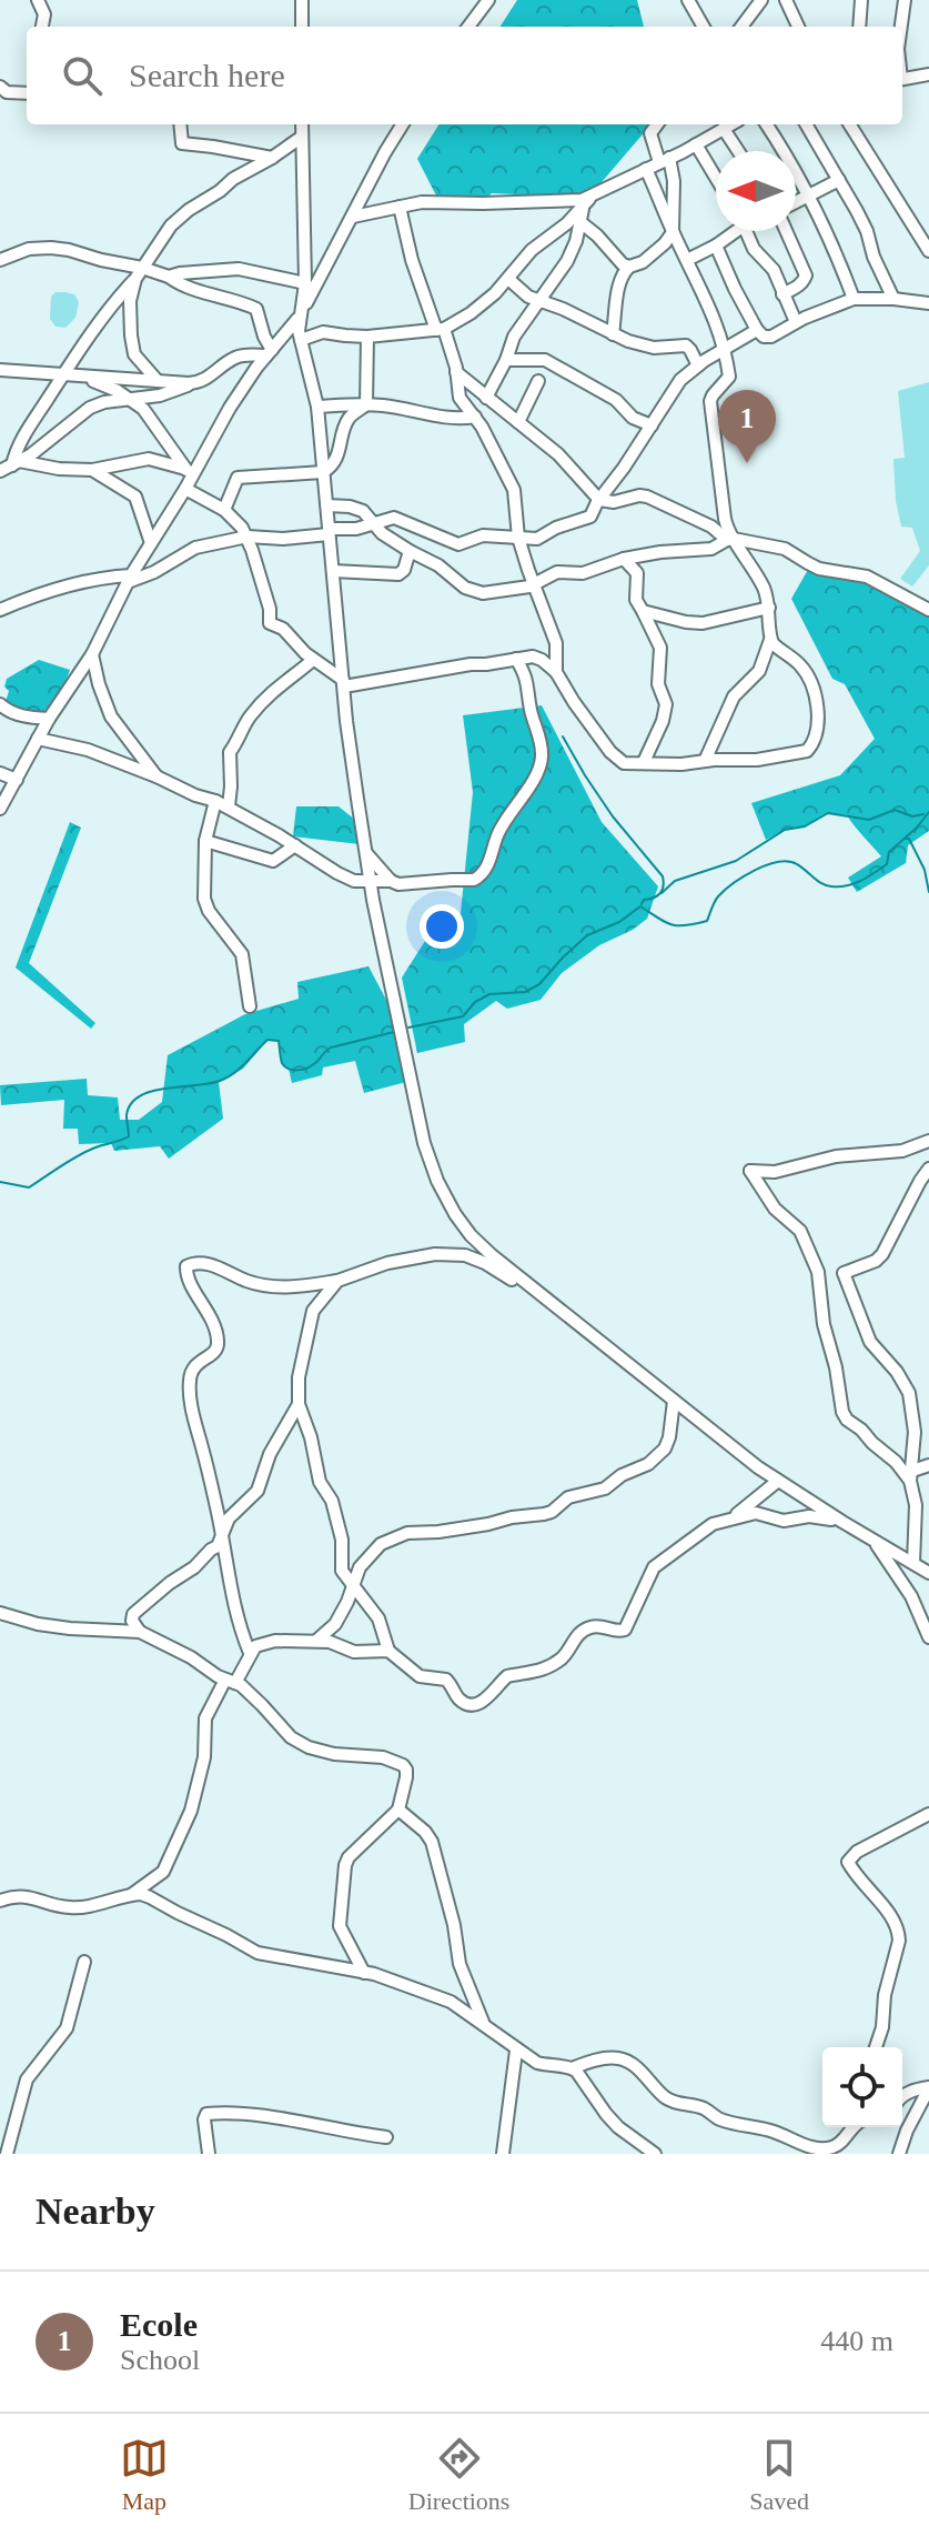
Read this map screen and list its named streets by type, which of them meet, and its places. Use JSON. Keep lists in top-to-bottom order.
{
  "north": "left",
  "page": {
    "search": "Search here",
    "pins": "1",
    "heading": "Nearby",
    "list": [
      {
        "mark": "1",
        "name": "Ecole",
        "note": "School",
        "value": "440 m"
      }
    ],
    "nav": ["Map", "Directions", "Saved"]
  }
}
